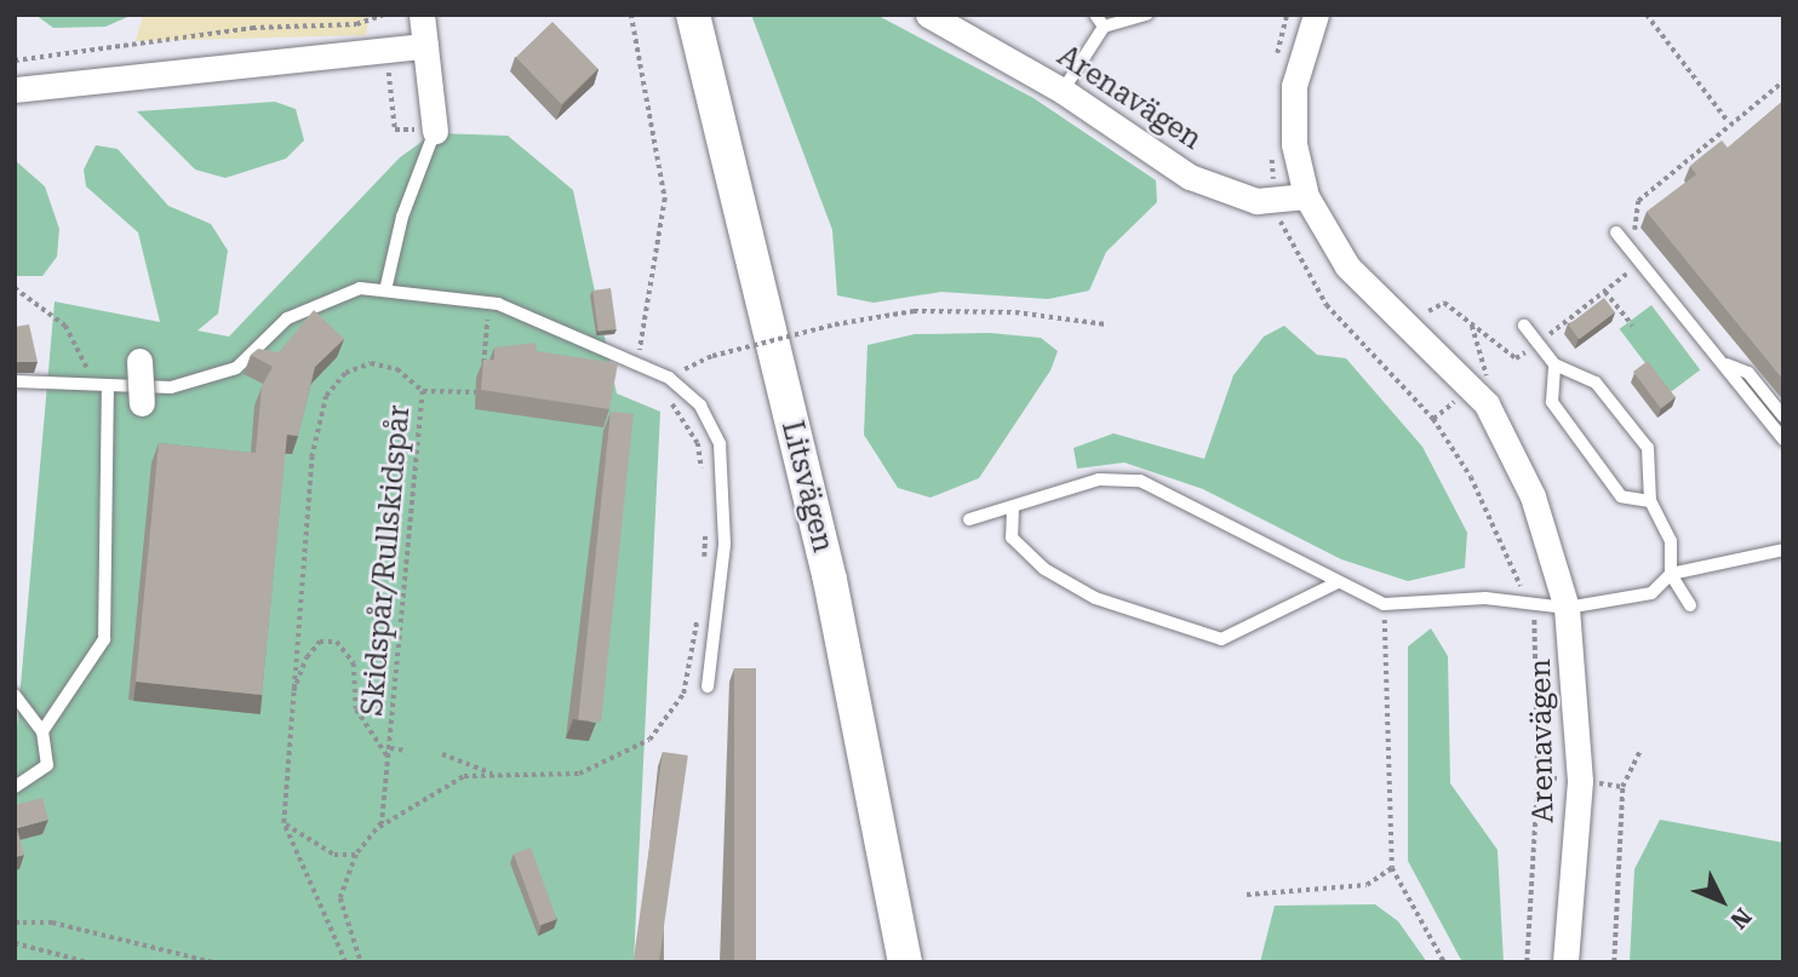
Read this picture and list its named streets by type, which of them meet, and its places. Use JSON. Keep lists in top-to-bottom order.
{
  "streets": {
    "main road": ["Litsvägen"],
    "street": ["Arenavägen"],
    "path": ["Skidspår/Rullskidspår"]
  },
  "north": "bottom right"
}
